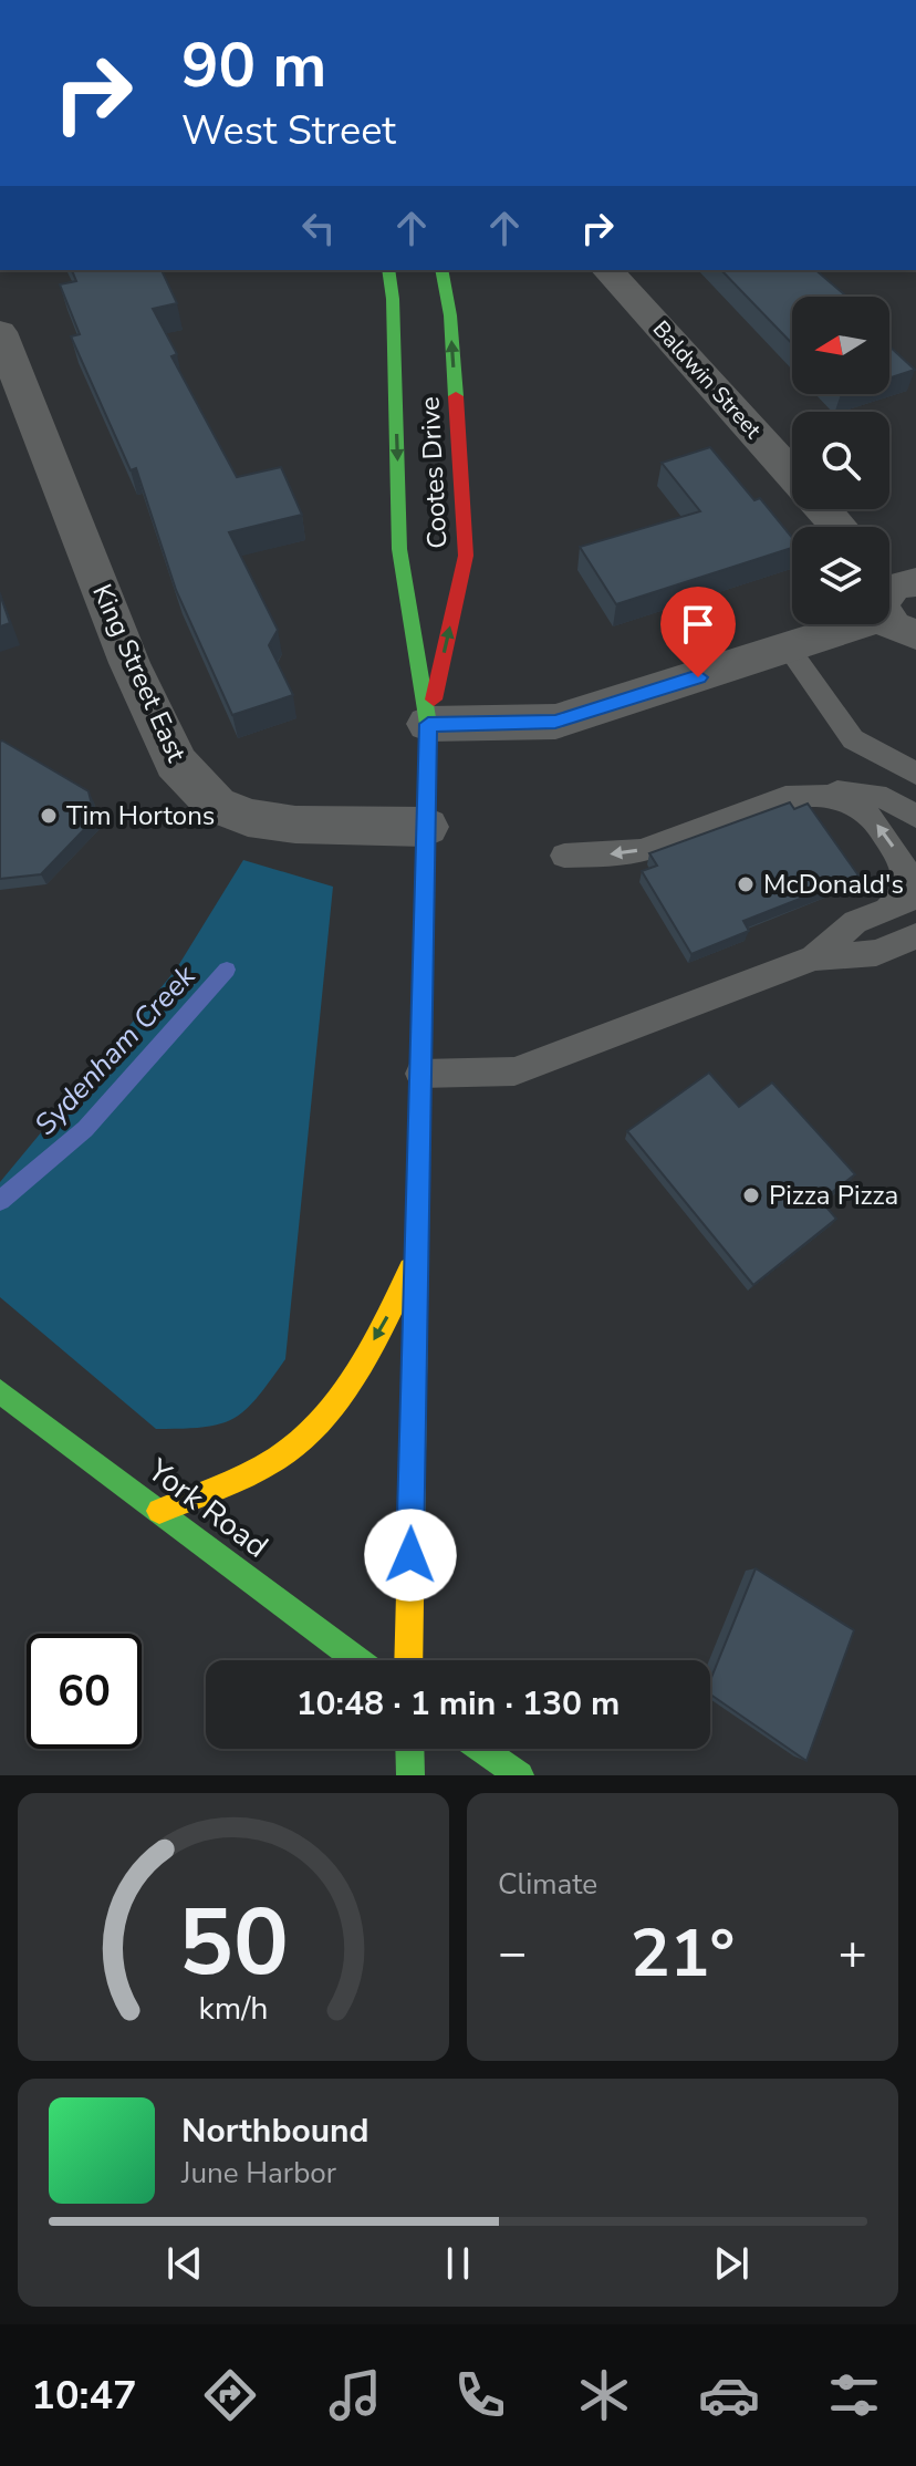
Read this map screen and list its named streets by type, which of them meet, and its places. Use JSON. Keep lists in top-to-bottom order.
{
  "streets": {
    "main road": ["Cootes Drive", "York Road"],
    "street": ["Baldwin Street", "King Street East"]
  },
  "crossings": [
    ["Cootes Drive", "King Street East"]
  ],
  "water": ["Sydenham Creek"],
  "places": ["Tim Hortons", "McDonald's", "Pizza Pizza"],
  "north": "left",
  "page": {
    "turn": ["90 m", "West Street"],
    "limit": "60",
    "trip": "10:48 · 1 min · 130 m",
    "tile": "Climate",
    "heat": ["−", "21°", "+"],
    "song": ["Northbound", "June Harbor"],
    "tabs": "10:47",
    "gauge": ["50", "km/h"]
  }
}
